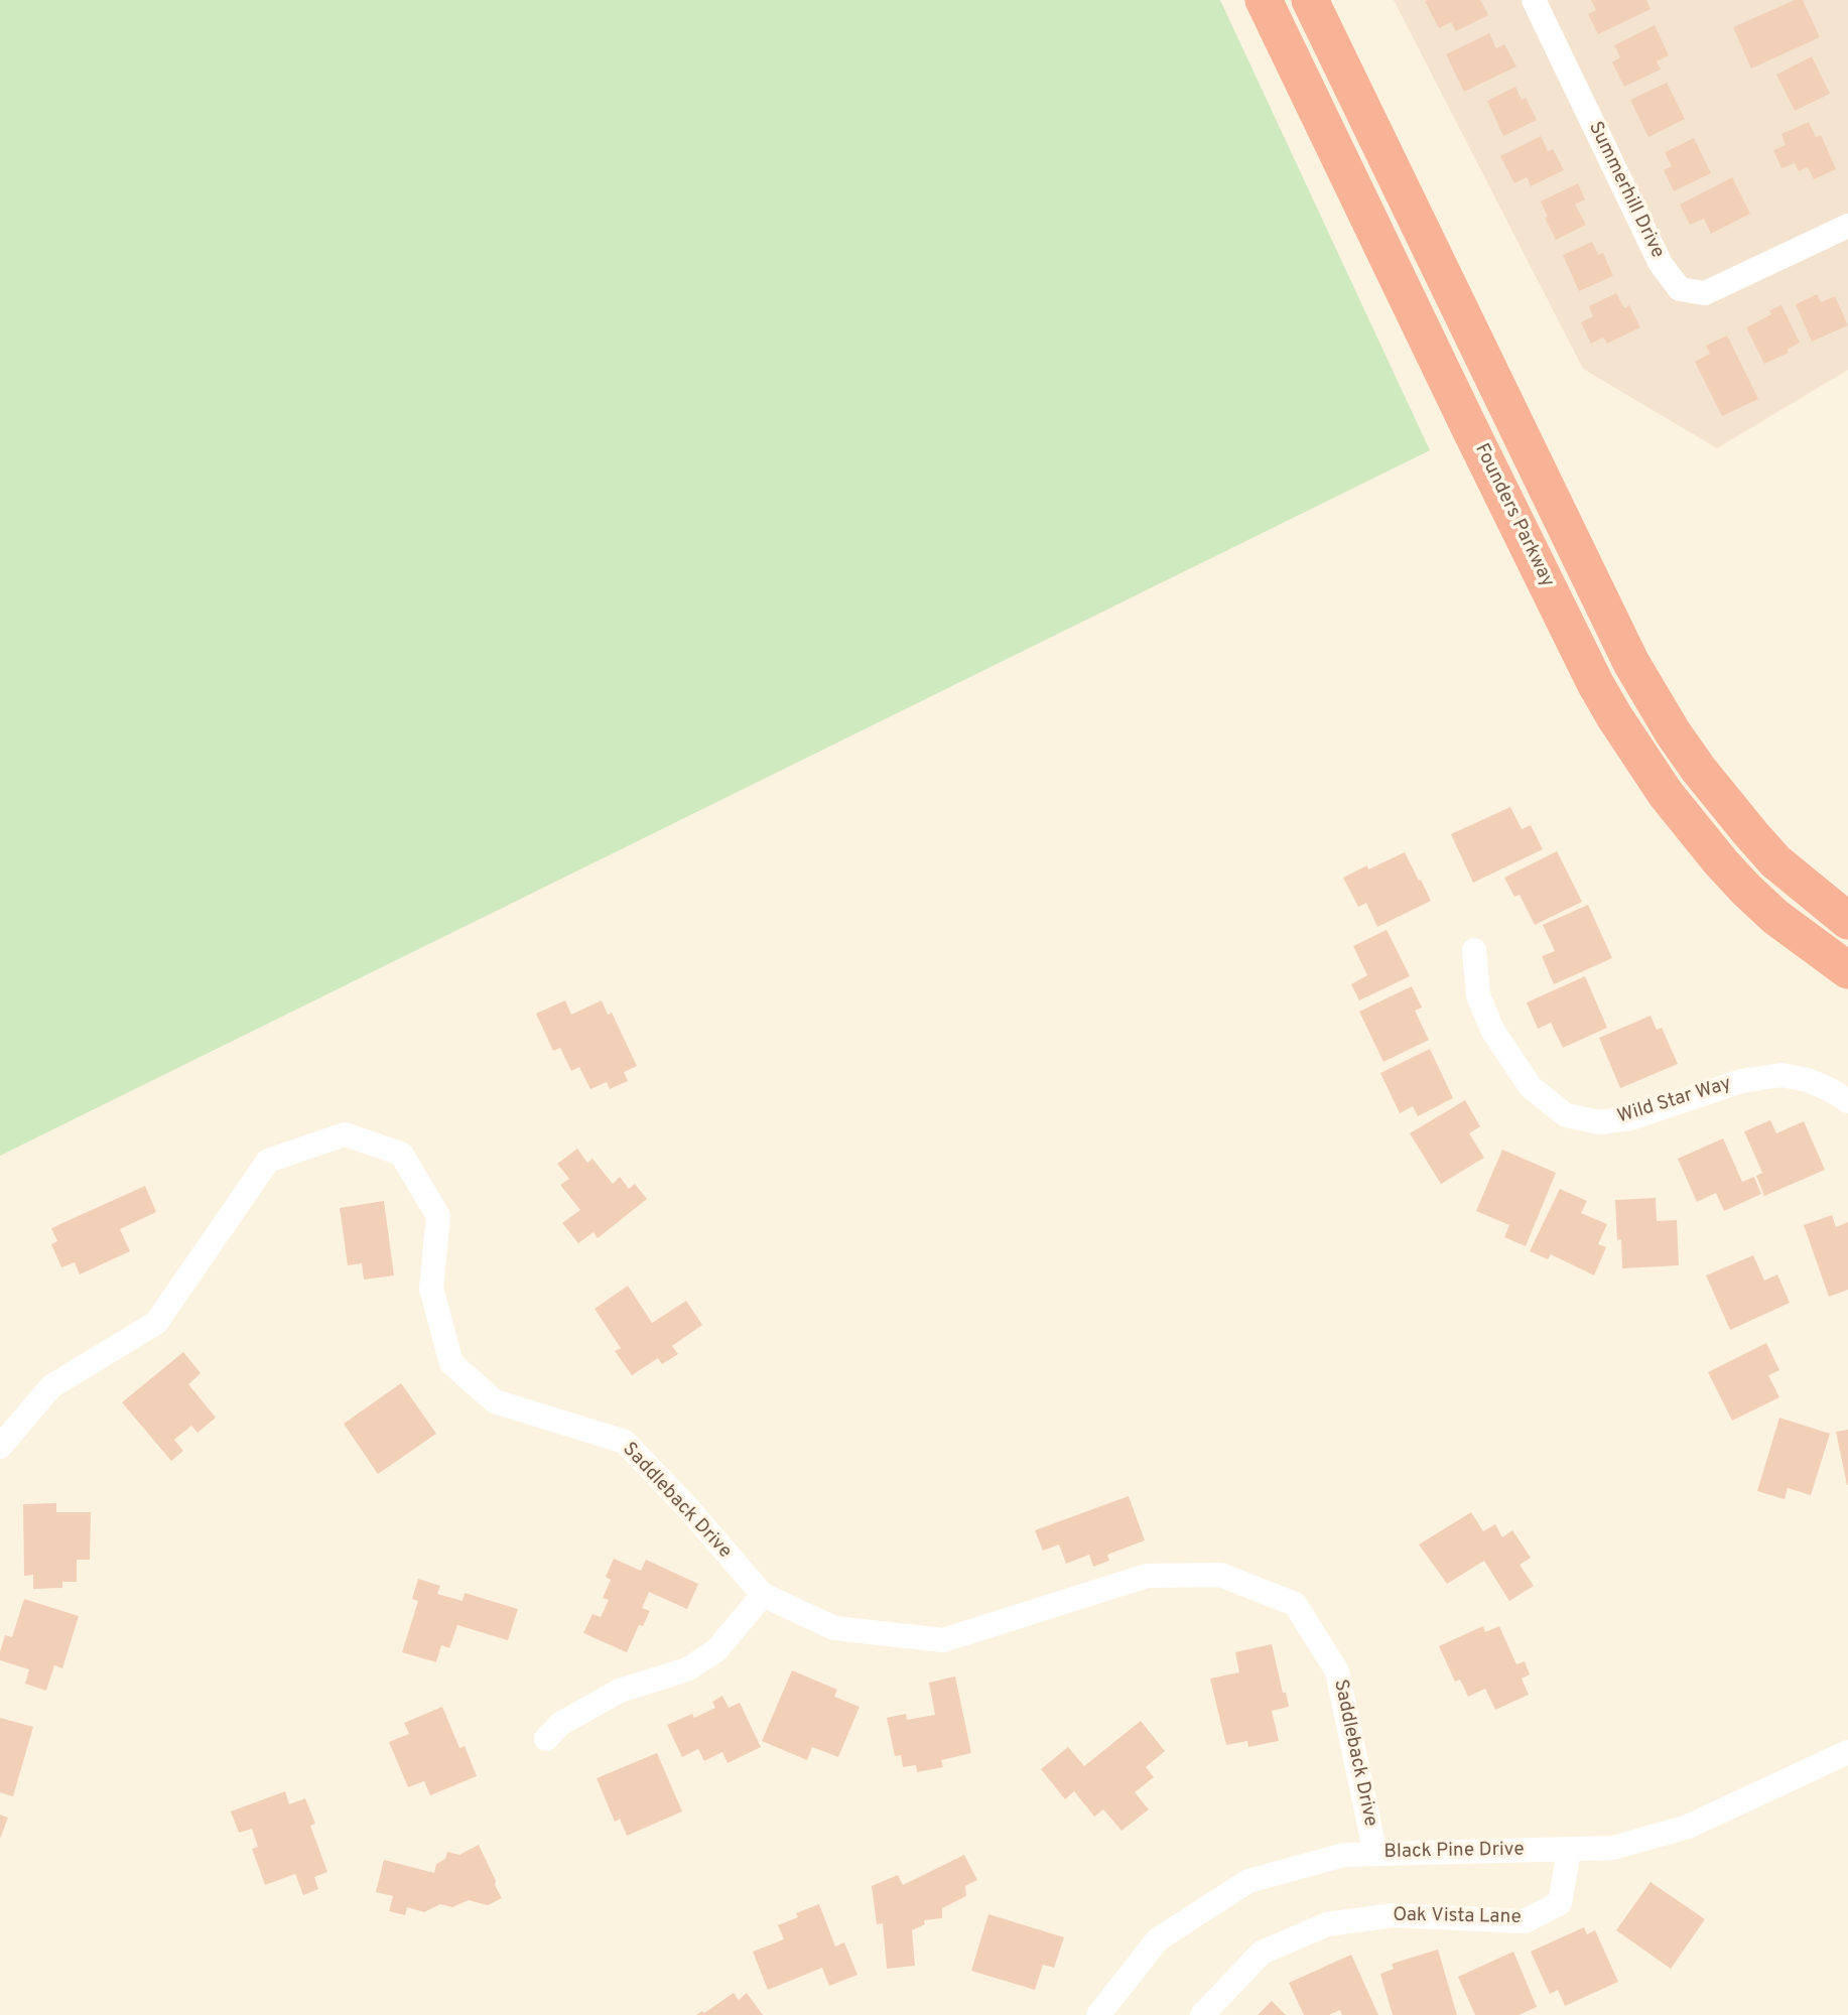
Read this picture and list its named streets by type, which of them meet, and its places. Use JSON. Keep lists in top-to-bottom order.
{
  "streets": {
    "highway": ["Founders Parkway"],
    "street": [
      "Summerhill Drive",
      "Wild Star Way",
      "Saddleback Drive",
      "Black Pine Drive",
      "Oak Vista Lane"
    ]
  },
  "crossings": [
    ["Saddleback Drive", "Black Pine Drive"],
    ["Black Pine Drive", "Oak Vista Lane"]
  ]
}
